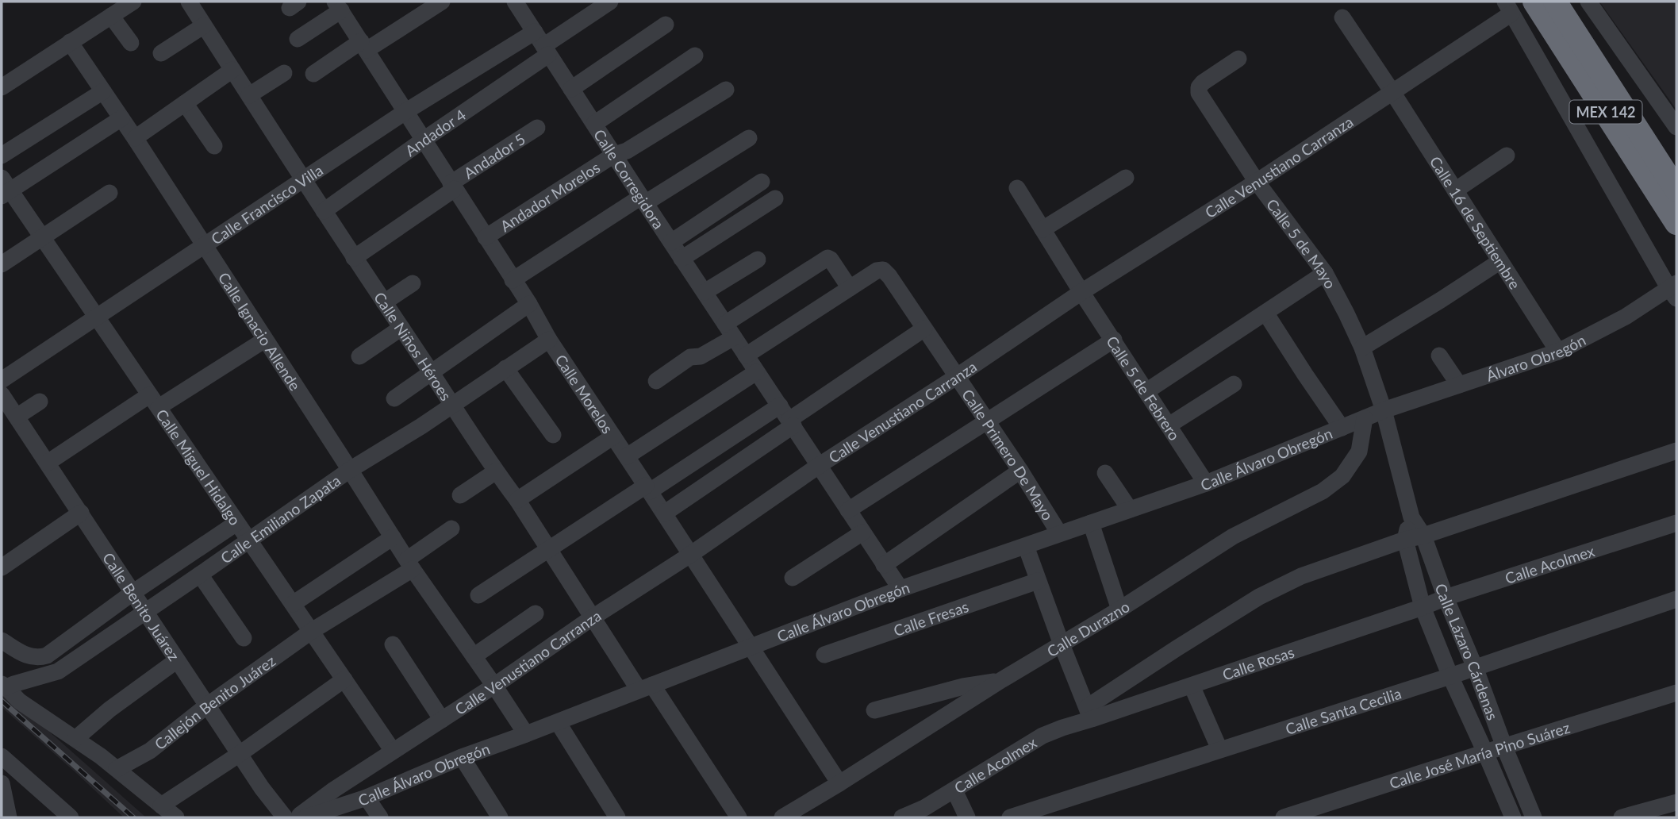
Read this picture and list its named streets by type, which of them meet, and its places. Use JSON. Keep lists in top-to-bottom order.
{
  "streets": {
    "highway": ["MEX 142"],
    "street": [
      "Andador 4",
      "Andador 5",
      "Calle Venustiano Carranza",
      "Calle Corregidora",
      "Andador Morelos",
      "Calle Francisco Villa",
      "Calle 16 de Septiembre",
      "Calle 5 de Mayo",
      "Calle Ignacio Allende",
      "Calle Niños Héroes",
      "Álvaro Obregón",
      "Calle 5 de Febrero",
      "Calle Morelos",
      "Calle Primero De Mayo",
      "Calle Álvaro Obregón",
      "Calle Miguel Hidalgo",
      "Calle Emiliano Zapata",
      "Calle Acolmex",
      "Calle Benito Juárez",
      "Calle Fresas",
      "Calle Durazno",
      "Calle Lázaro Cárdenas",
      "Calle Rosas",
      "Callejón Benito Juárez",
      "Calle Santa Cecilia",
      "Calle José María Pino Suárez"
    ]
  },
  "crossings": [
    ["Andador 4", "Calle Corregidora"],
    ["Andador 4", "Calle Francisco Villa"],
    ["Andador 4", "Calle Niños Héroes"],
    ["Andador 4", "Calle Morelos"],
    ["Andador 5", "Calle Niños Héroes"],
    ["Andador 5", "Calle Morelos"],
    ["Calle Venustiano Carranza", "Calle Corregidora"],
    ["Calle Venustiano Carranza", "Calle 16 de Septiembre"],
    ["Calle Venustiano Carranza", "Calle 5 de Mayo"],
    ["Calle Venustiano Carranza", "Calle Ignacio Allende"],
    ["Calle Venustiano Carranza", "Calle Niños Héroes"],
    ["Calle Venustiano Carranza", "Calle 5 de Febrero"],
    ["Calle Venustiano Carranza", "Calle Morelos"],
    ["Calle Venustiano Carranza", "Calle Primero De Mayo"],
    ["Calle Venustiano Carranza", "Calle Miguel Hidalgo"],
    ["Calle Corregidora", "Andador Morelos"],
    ["Calle Corregidora", "Calle Francisco Villa"],
    ["Calle Corregidora", "Calle Álvaro Obregón"],
    ["Andador Morelos", "Calle Morelos"],
    ["Calle Francisco Villa", "Calle Ignacio Allende"],
    ["Calle Francisco Villa", "Calle Niños Héroes"],
    ["Calle Francisco Villa", "Calle Morelos"],
    ["Calle Francisco Villa", "Calle Miguel Hidalgo"],
    ["Calle 16 de Septiembre", "Álvaro Obregón"],
    ["Calle 5 de Mayo", "Álvaro Obregón"],
    ["Calle 5 de Mayo", "Calle Álvaro Obregón"],
    ["Calle 5 de Mayo", "Calle Lázaro Cárdenas"],
    ["Calle Ignacio Allende", "Calle Álvaro Obregón"],
    ["Calle Ignacio Allende", "Calle Emiliano Zapata"],
    ["Calle Ignacio Allende", "Callejón Benito Juárez"],
    ["Calle Niños Héroes", "Calle Álvaro Obregón"],
    ["Calle Niños Héroes", "Calle Emiliano Zapata"],
    ["Álvaro Obregón", "Calle Álvaro Obregón"],
    ["Álvaro Obregón", "Calle Lázaro Cárdenas"],
    ["Calle 5 de Febrero", "Calle Álvaro Obregón"],
    ["Calle Morelos", "Calle Álvaro Obregón"],
    ["Calle Morelos", "Calle Emiliano Zapata"],
    ["Calle Morelos", "Calle Durazno"],
    ["Calle Primero De Mayo", "Calle Álvaro Obregón"],
    ["Calle Álvaro Obregón", "Calle Durazno"],
    ["Calle Álvaro Obregón", "Calle Lázaro Cárdenas"],
    ["Calle Miguel Hidalgo", "Calle Emiliano Zapata"],
    ["Calle Miguel Hidalgo", "Callejón Benito Juárez"],
    ["Calle Emiliano Zapata", "Calle Benito Juárez"],
    ["Calle Acolmex", "Calle Lázaro Cárdenas"],
    ["Calle Acolmex", "Calle Rosas"],
    ["Calle Benito Juárez", "Callejón Benito Juárez"],
    ["Calle Lázaro Cárdenas", "Calle Rosas"],
    ["Calle Lázaro Cárdenas", "Calle Santa Cecilia"],
    ["Calle Lázaro Cárdenas", "Calle José María Pino Suárez"]
  ]
}
